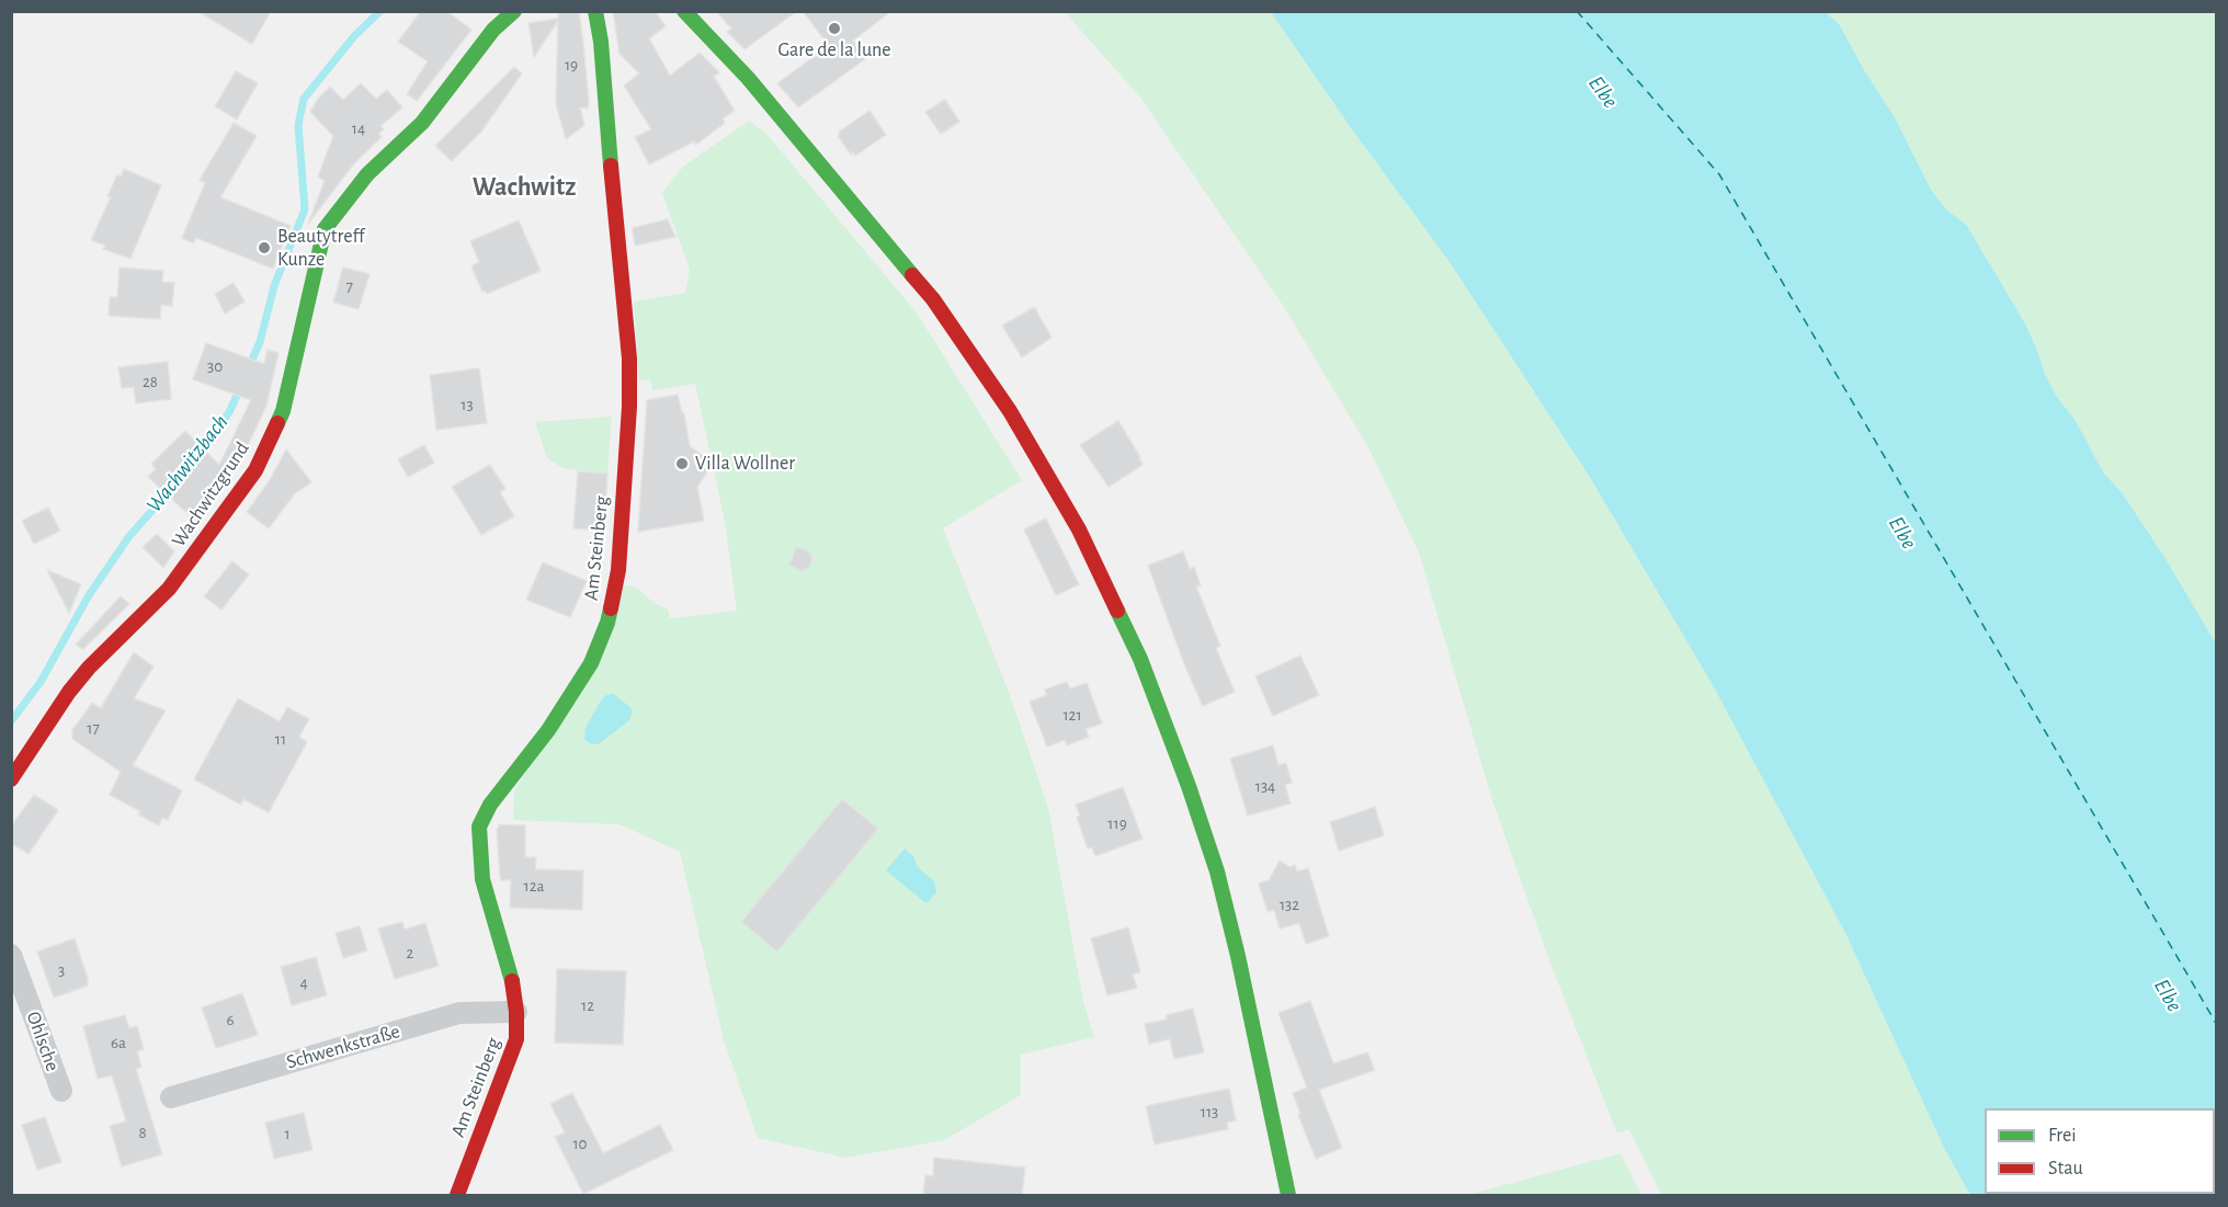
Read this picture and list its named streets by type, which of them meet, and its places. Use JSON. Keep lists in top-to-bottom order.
{
  "streets": {
    "street": [
      "Wachwitzgrund",
      "Am Steinberg",
      "Ohlsche",
      "Schwenkstraße"
    ]
  },
  "crossings": [
    ["Am Steinberg", "Schwenkstraße"]
  ],
  "districts": ["Wachwitz"],
  "water": ["Elbe", "Wachwitzbach"],
  "places": ["Gare de la lune", "Beautytreff Kunze", "Villa Wollner"],
  "house_numbers": [
    "19",
    "14",
    "7",
    "30",
    "28",
    "13",
    "121",
    "17",
    "11",
    "134",
    "119",
    "12a",
    "132",
    "2",
    "3",
    "4",
    "12",
    "6",
    "6a",
    "113",
    "8",
    "1",
    "10"
  ],
  "legend": ["Frei", "Stau"]
}
